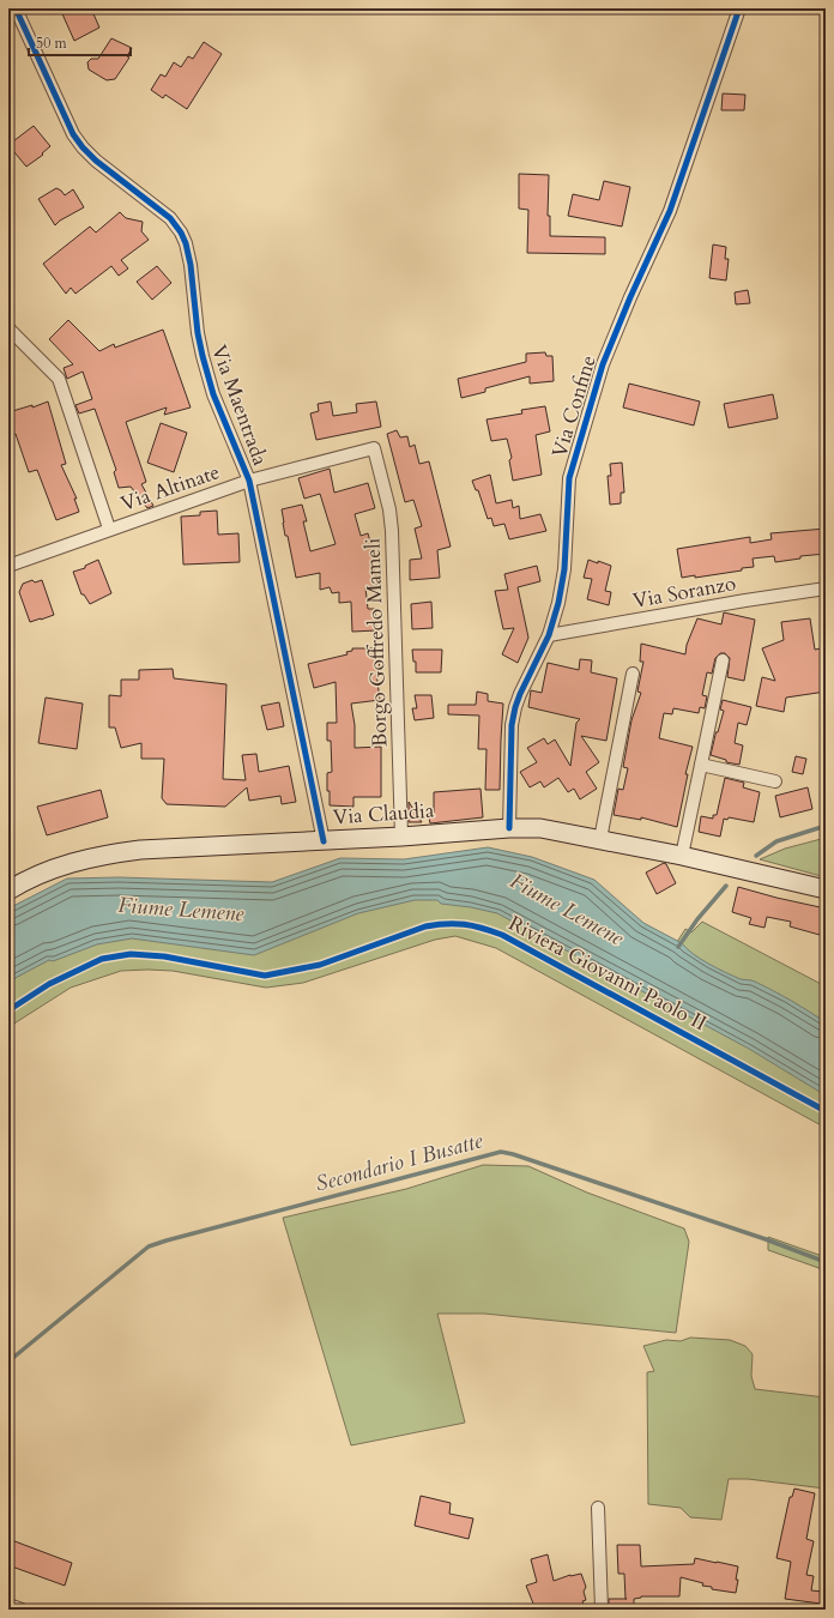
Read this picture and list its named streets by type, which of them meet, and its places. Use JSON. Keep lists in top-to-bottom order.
{
  "streets": {
    "street": [
      "Via Maentrada",
      "Via Confine",
      "Via Altinate",
      "Via Soranzo",
      "Borgo Goffredo Mameli",
      "Via Claudia"
    ],
    "cycle path": ["Riviera Giovanni Paolo II"]
  },
  "crossings": [
    ["Via Maentrada", "Via Altinate"],
    ["Via Maentrada", "Via Claudia"],
    ["Via Confine", "Via Soranzo"],
    ["Via Confine", "Via Claudia"],
    ["Via Altinate", "Borgo Goffredo Mameli"],
    ["Borgo Goffredo Mameli", "Via Claudia"]
  ],
  "water": ["Fiume Lemene", "Secondario I Busatte"],
  "scale_bar": "50 m"
}
